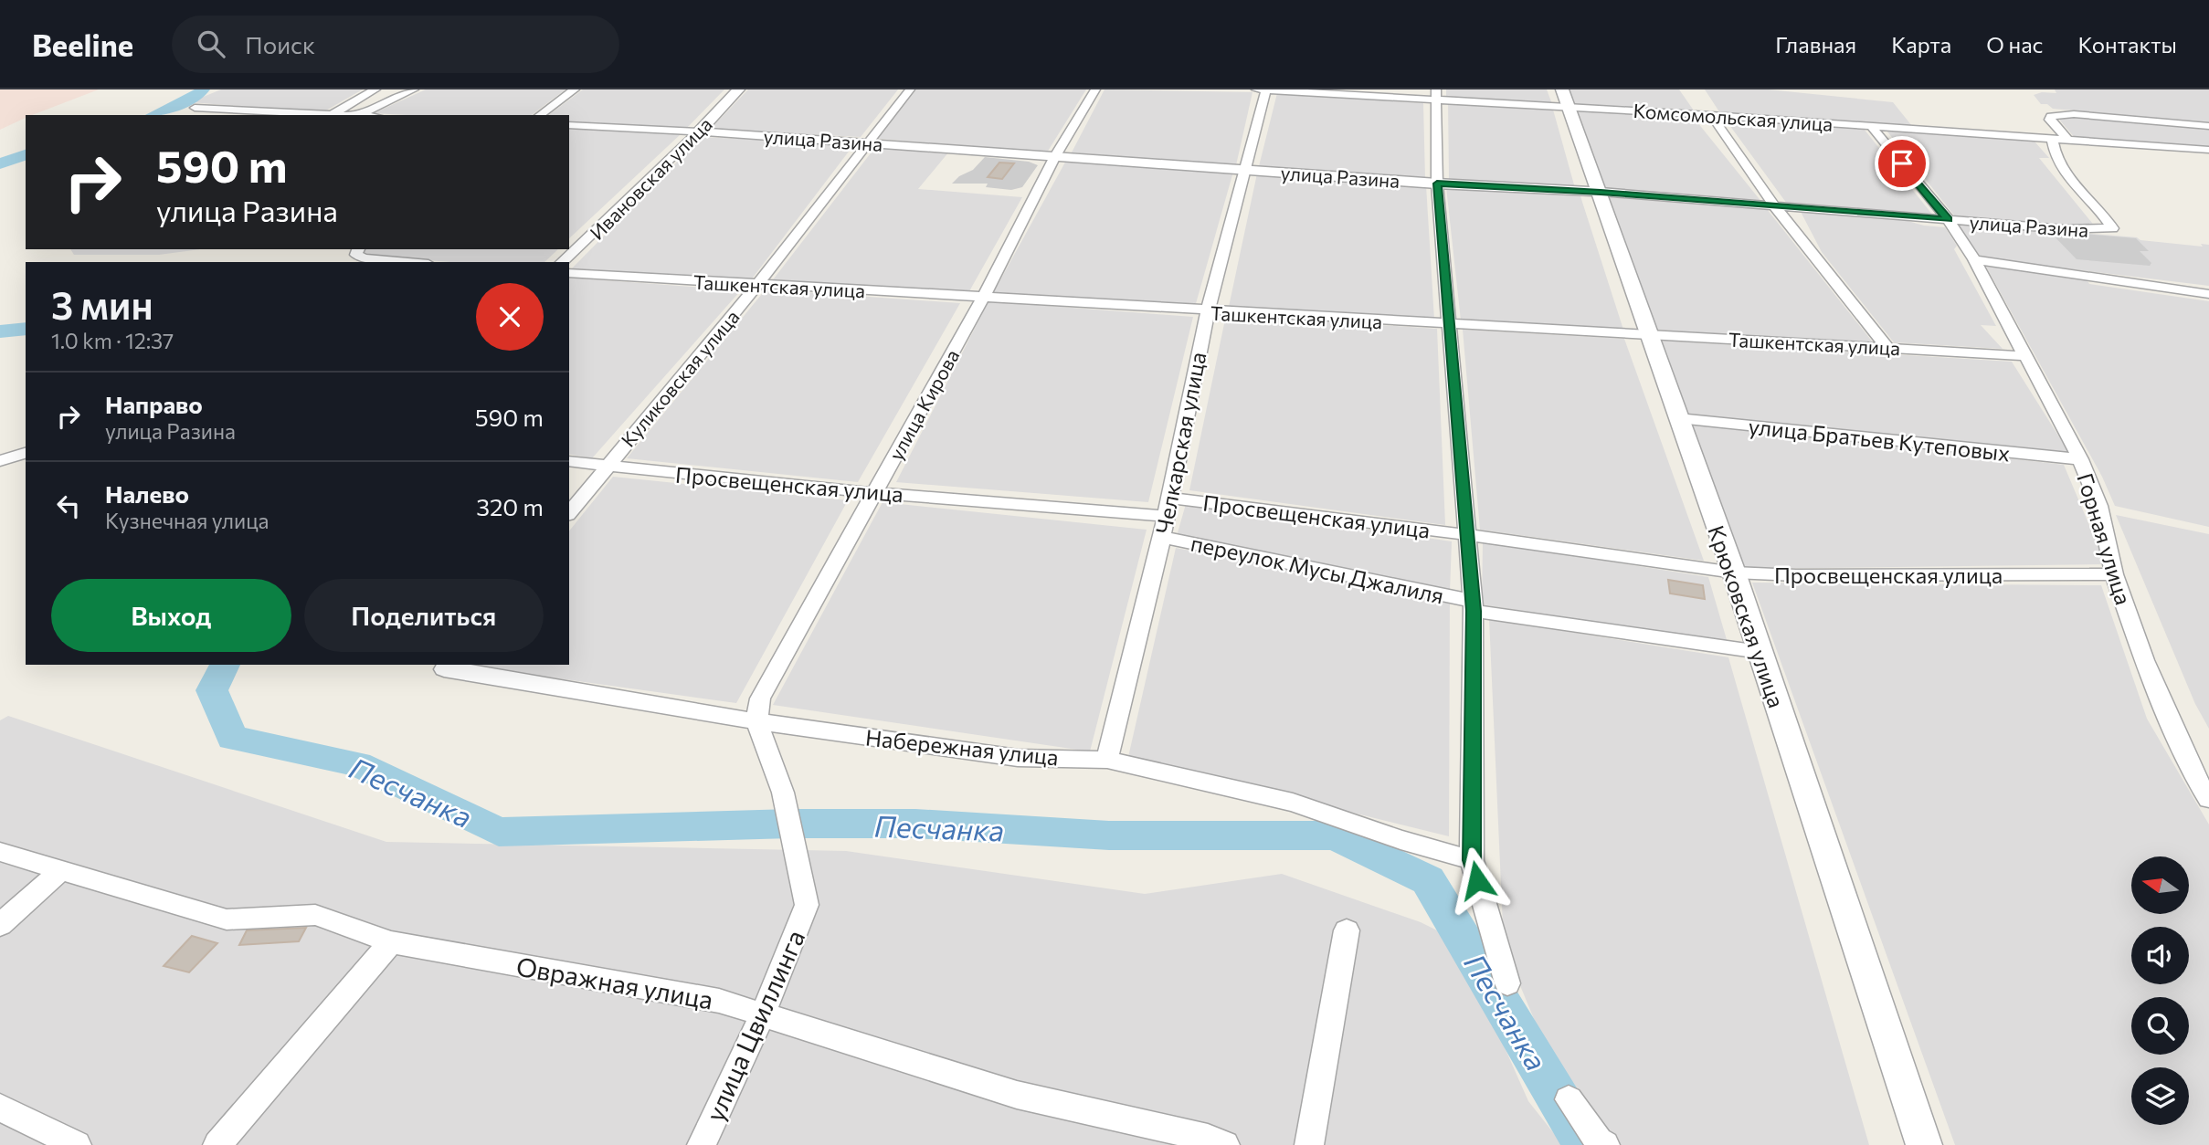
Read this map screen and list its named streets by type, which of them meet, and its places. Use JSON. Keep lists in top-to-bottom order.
{
  "streets": {
    "street": [
      "Комсомольская улица",
      "улица Разина",
      "Ивановская улица",
      "Ташкентская улица",
      "Куликовская улица",
      "улица Кирова",
      "улица Братьев Кутеповых",
      "Челкарская улица",
      "Просвещенская улица",
      "Горная улица",
      "переулок Мусы Джалиля",
      "Крюковская улица",
      "Набережная улица",
      "Овражная улица",
      "улица Цвиллинга"
    ]
  },
  "crossings": [
    ["Комсомольская улица", "улица Разина"],
    ["Комсомольская улица", "Челкарская улица"],
    ["Комсомольская улица", "Горная улица"],
    ["Комсомольская улица", "Крюковская улица"],
    ["улица Разина", "Ивановская улица"],
    ["улица Разина", "Куликовская улица"],
    ["улица Разина", "улица Кирова"],
    ["улица Разина", "Челкарская улица"],
    ["улица Разина", "Горная улица"],
    ["улица Разина", "Крюковская улица"],
    ["Ташкентская улица", "Куликовская улица"],
    ["Ташкентская улица", "улица Кирова"],
    ["Ташкентская улица", "Челкарская улица"],
    ["Ташкентская улица", "Горная улица"],
    ["Ташкентская улица", "Крюковская улица"],
    ["Куликовская улица", "Просвещенская улица"],
    ["улица Кирова", "Просвещенская улица"],
    ["улица Кирова", "Набережная улица"],
    ["улица Кирова", "улица Цвиллинга"],
    ["улица Братьев Кутеповых", "Горная улица"],
    ["улица Братьев Кутеповых", "Крюковская улица"],
    ["Челкарская улица", "Просвещенская улица"],
    ["Челкарская улица", "переулок Мусы Джалиля"],
    ["Челкарская улица", "Набережная улица"],
    ["Просвещенская улица", "Горная улица"],
    ["Просвещенская улица", "Крюковская улица"],
    ["переулок Мусы Джалиля", "Крюковская улица"],
    ["Набережная улица", "улица Цвиллинга"],
    ["Овражная улица", "улица Цвиллинга"]
  ],
  "water": ["Песчанка"],
  "north": "left",
  "page": {
    "header": "Beeline",
    "search": "Поиск",
    "nav": [
      "Главная",
      "Карта",
      "О нас",
      "Контакты"
    ],
    "turn": ["590 m", "улица Разина"],
    "heading": ["3 мин", "1.0 km · 12:37"],
    "list": [
      {
        "name": "Направо",
        "note": "улица Разина",
        "value": "590 m"
      },
      {
        "name": "Налево",
        "note": "Кузнечная улица",
        "value": "320 m"
      }
    ],
    "buttons": ["Выход", "Поделиться"]
  }
}
